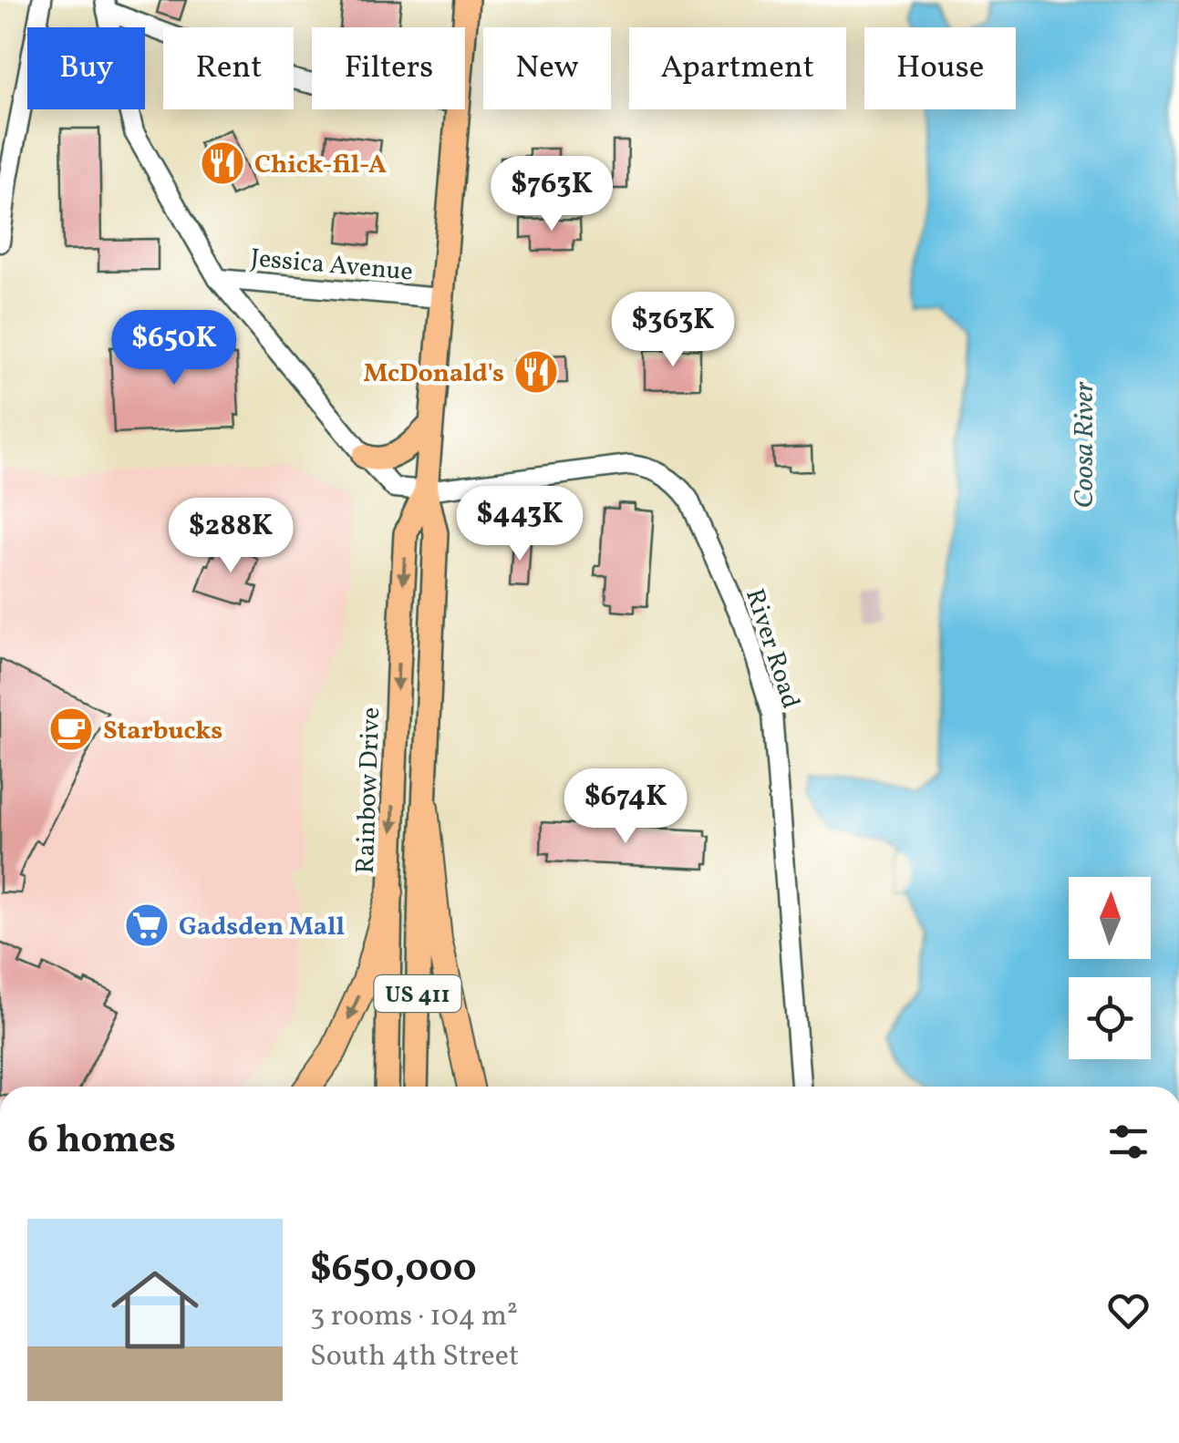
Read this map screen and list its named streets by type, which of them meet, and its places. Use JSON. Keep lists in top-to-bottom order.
{
  "streets": {
    "main road": ["Rainbow Drive", "US 411"],
    "street": ["Jessica Avenue", "River Road"]
  },
  "crossings": [
    ["Jessica Avenue", "Rainbow Drive"],
    ["River Road", "Rainbow Drive"]
  ],
  "water": ["Coosa River"],
  "places": {
    "restaurant": ["Chick-fil-A", "McDonald's"],
    "cafe": ["Starbucks"],
    "supermarket": ["Gadsden Mall"]
  },
  "north": "top",
  "page": {
    "chip": [
      "Buy",
      "Rent",
      "Filters",
      "New",
      "Apartment",
      "House"
    ],
    "price": [
      "$763K",
      "$363K",
      "$650K",
      "$443K",
      "$288K",
      "$674K"
    ],
    "heading": "6 homes",
    "list": [
      {
        "name": "$650,000",
        "note": "3 rooms · 104 m² · South 4th Street"
      }
    ]
  }
}
